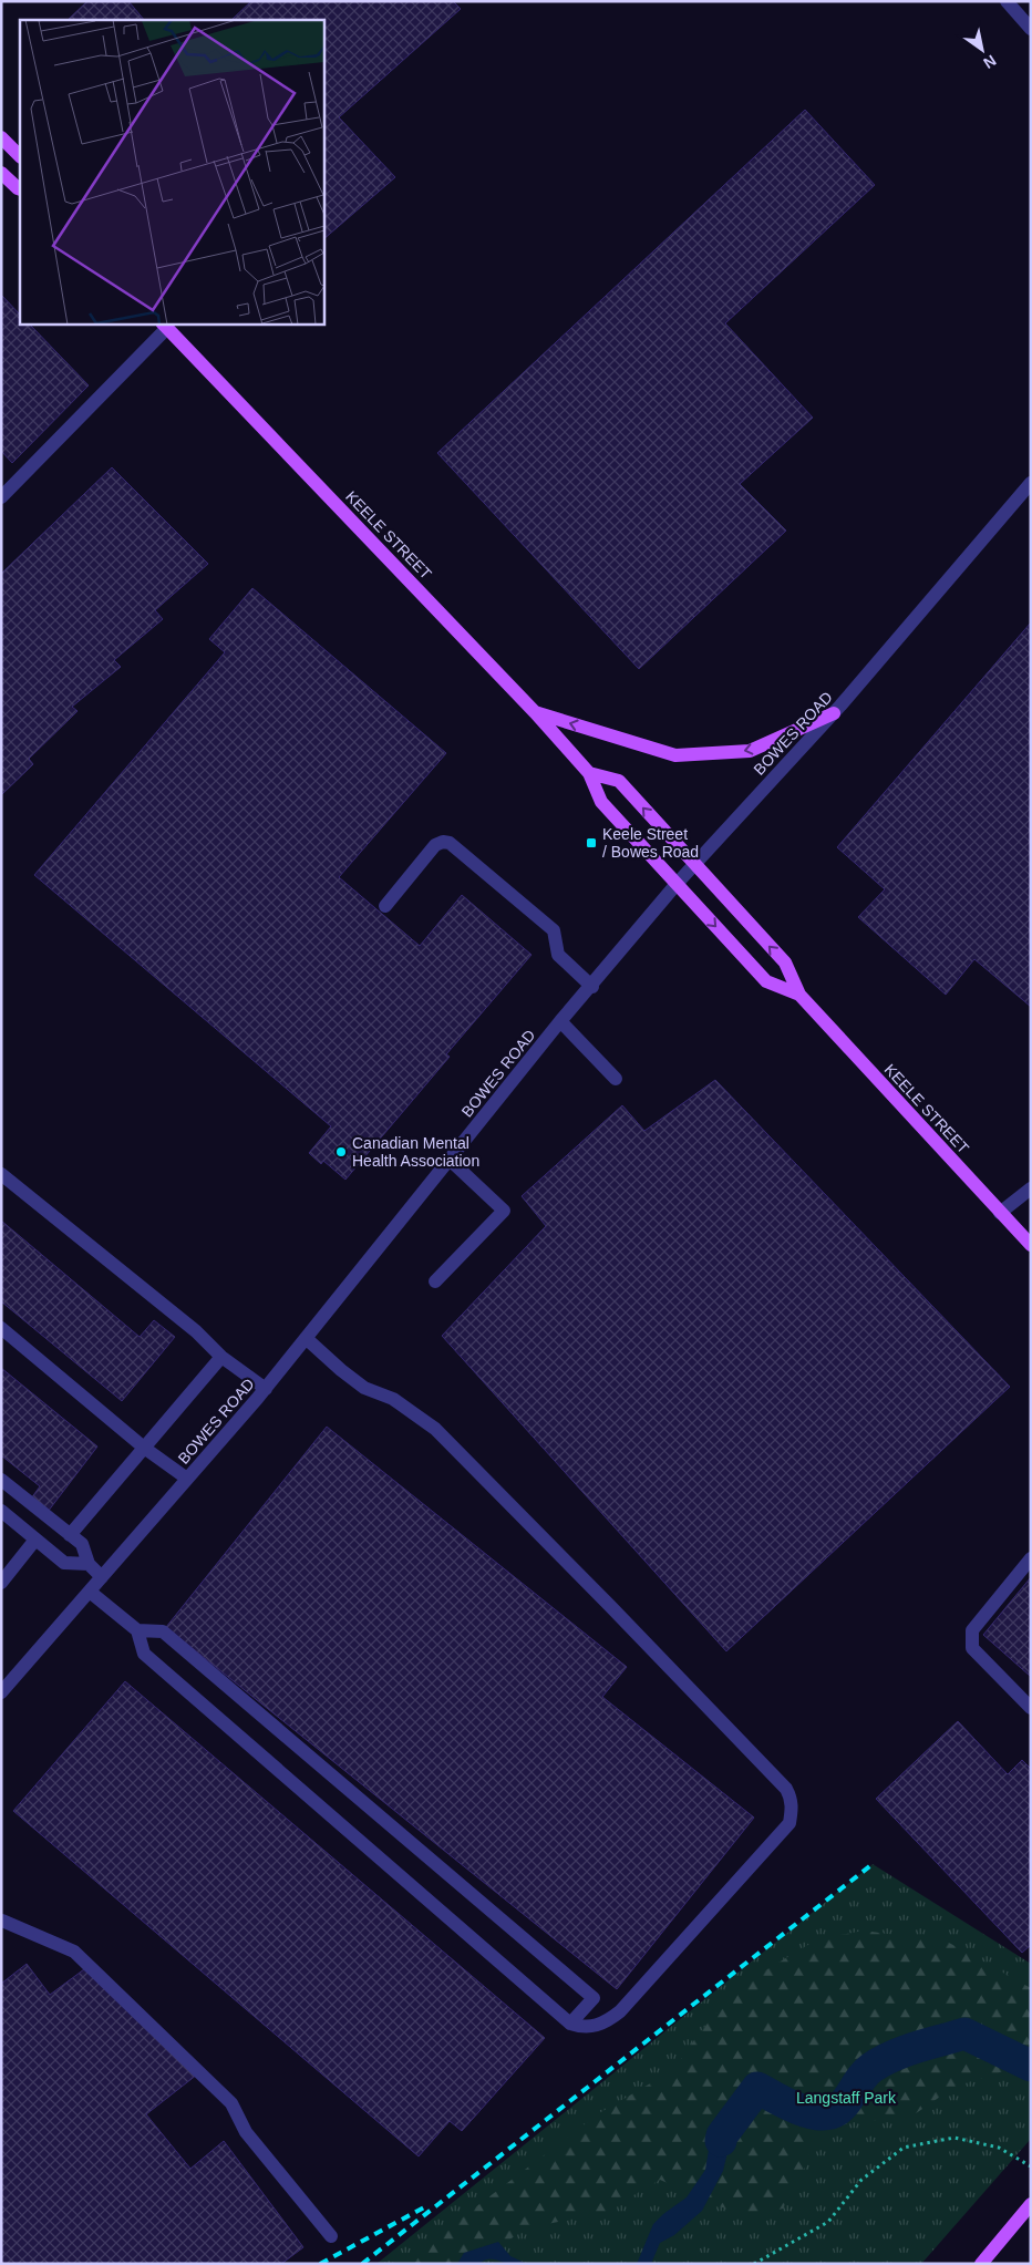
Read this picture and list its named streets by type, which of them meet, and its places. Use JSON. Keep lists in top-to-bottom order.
{
  "streets": {
    "main road": ["KEELE STREET"],
    "street": ["BOWES ROAD"]
  },
  "crossings": [
    ["KEELE STREET", "BOWES ROAD"]
  ],
  "parks": ["Langstaff Park"],
  "places": {
    "transit": ["Keele Street / Bowes Road"],
    "other": ["Canadian Mental Health Association"]
  },
  "north": "bottom right"
}
